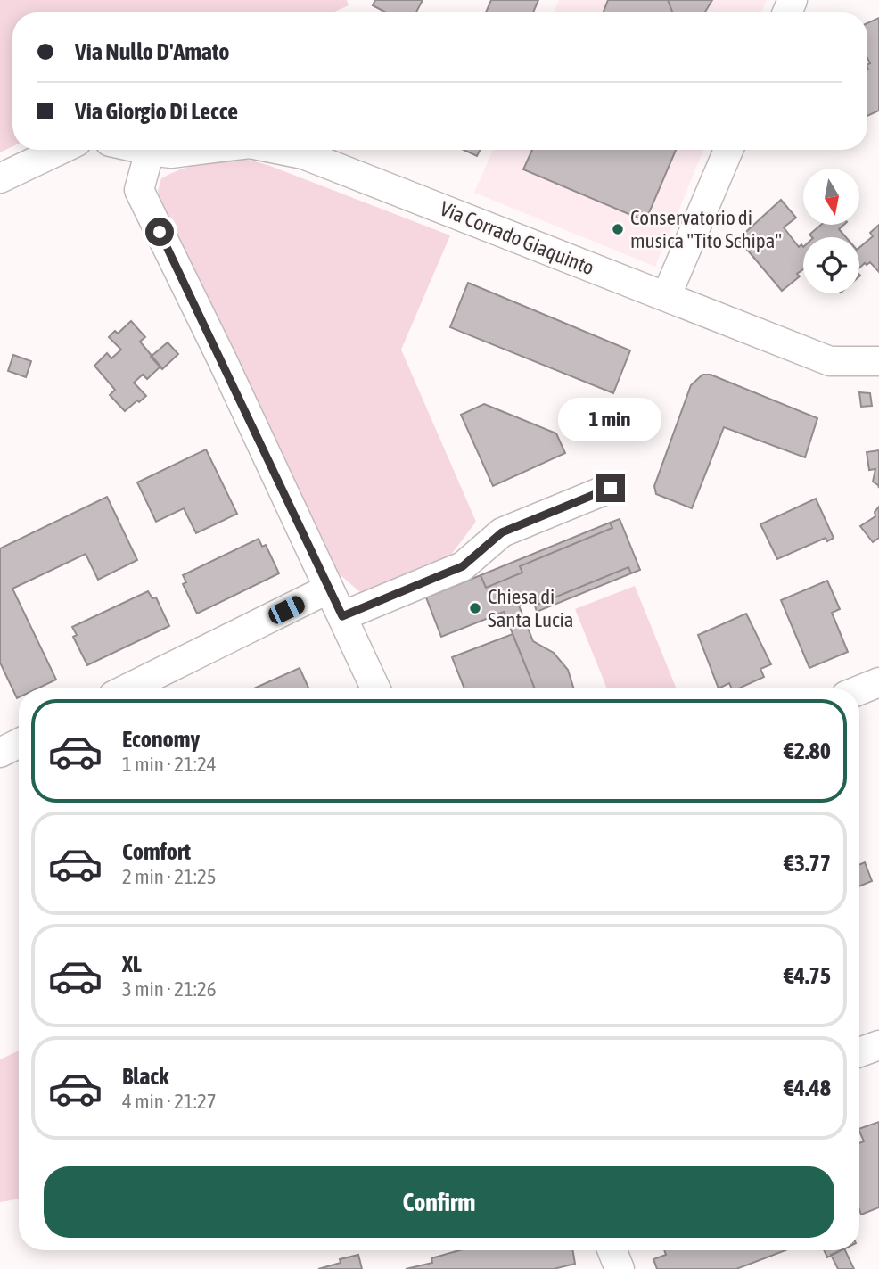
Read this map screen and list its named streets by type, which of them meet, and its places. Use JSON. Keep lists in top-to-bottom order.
{
  "streets": {
    "street": ["Via Corrado Giaquinto"]
  },
  "places": ["Conservatorio di musica \"Tito Schipa\"", "Chiesa di Santa Lucia"],
  "north": "bottom",
  "page": {
    "banner": ["Via Nullo D'Amato", "Via Giorgio Di Lecce"],
    "bubble": "1 min",
    "list": [
      {
        "name": "Economy",
        "note": "1 min · 21:24",
        "value": "€2.80"
      },
      {
        "name": "Comfort",
        "note": "2 min · 21:25",
        "value": "€3.77"
      },
      {
        "name": "XL",
        "note": "3 min · 21:26",
        "value": "€4.75"
      },
      {
        "name": "Black",
        "note": "4 min · 21:27",
        "value": "€4.48"
      }
    ],
    "buttons": "Confirm"
  }
}
